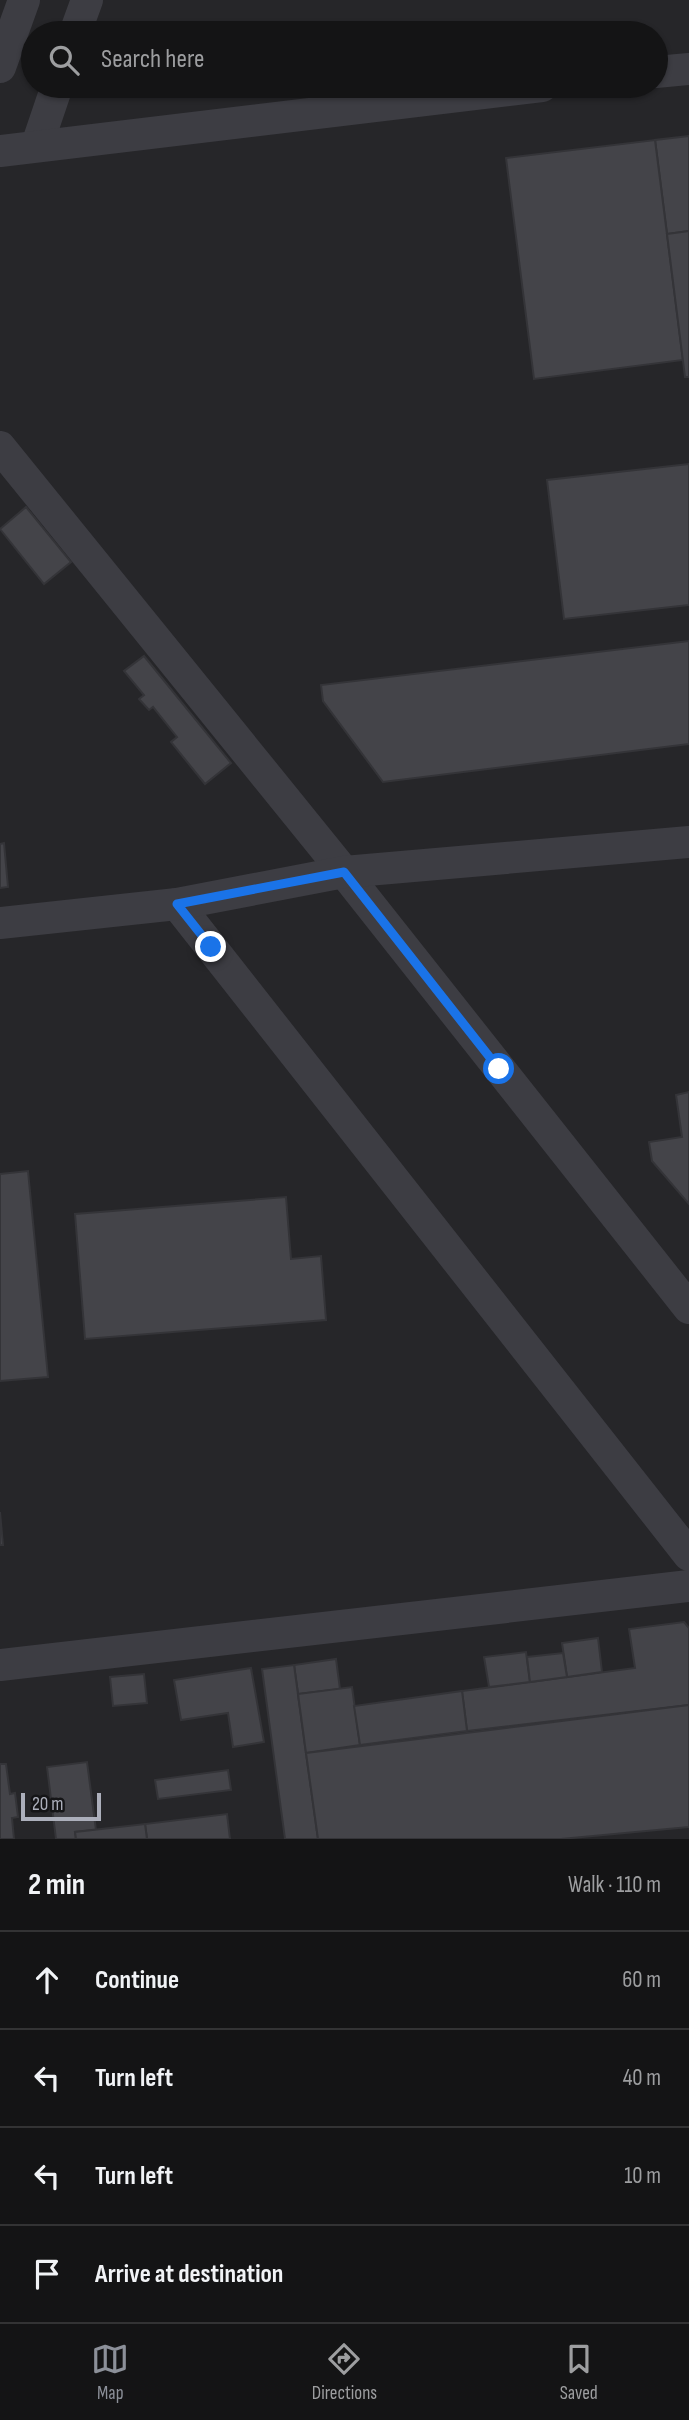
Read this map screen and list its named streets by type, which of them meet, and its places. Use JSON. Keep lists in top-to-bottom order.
{
  "scale_bar": "20 m",
  "page": {
    "search": "Search here",
    "scale": "20 m",
    "heading": ["2 min", "Walk · 110 m"],
    "list": [
      ["Continue", "60 m"],
      ["Turn left", "40 m"],
      ["Turn left", "10 m"],
      "Arrive at destination"
    ],
    "nav": ["Map", "Directions", "Saved"]
  }
}
